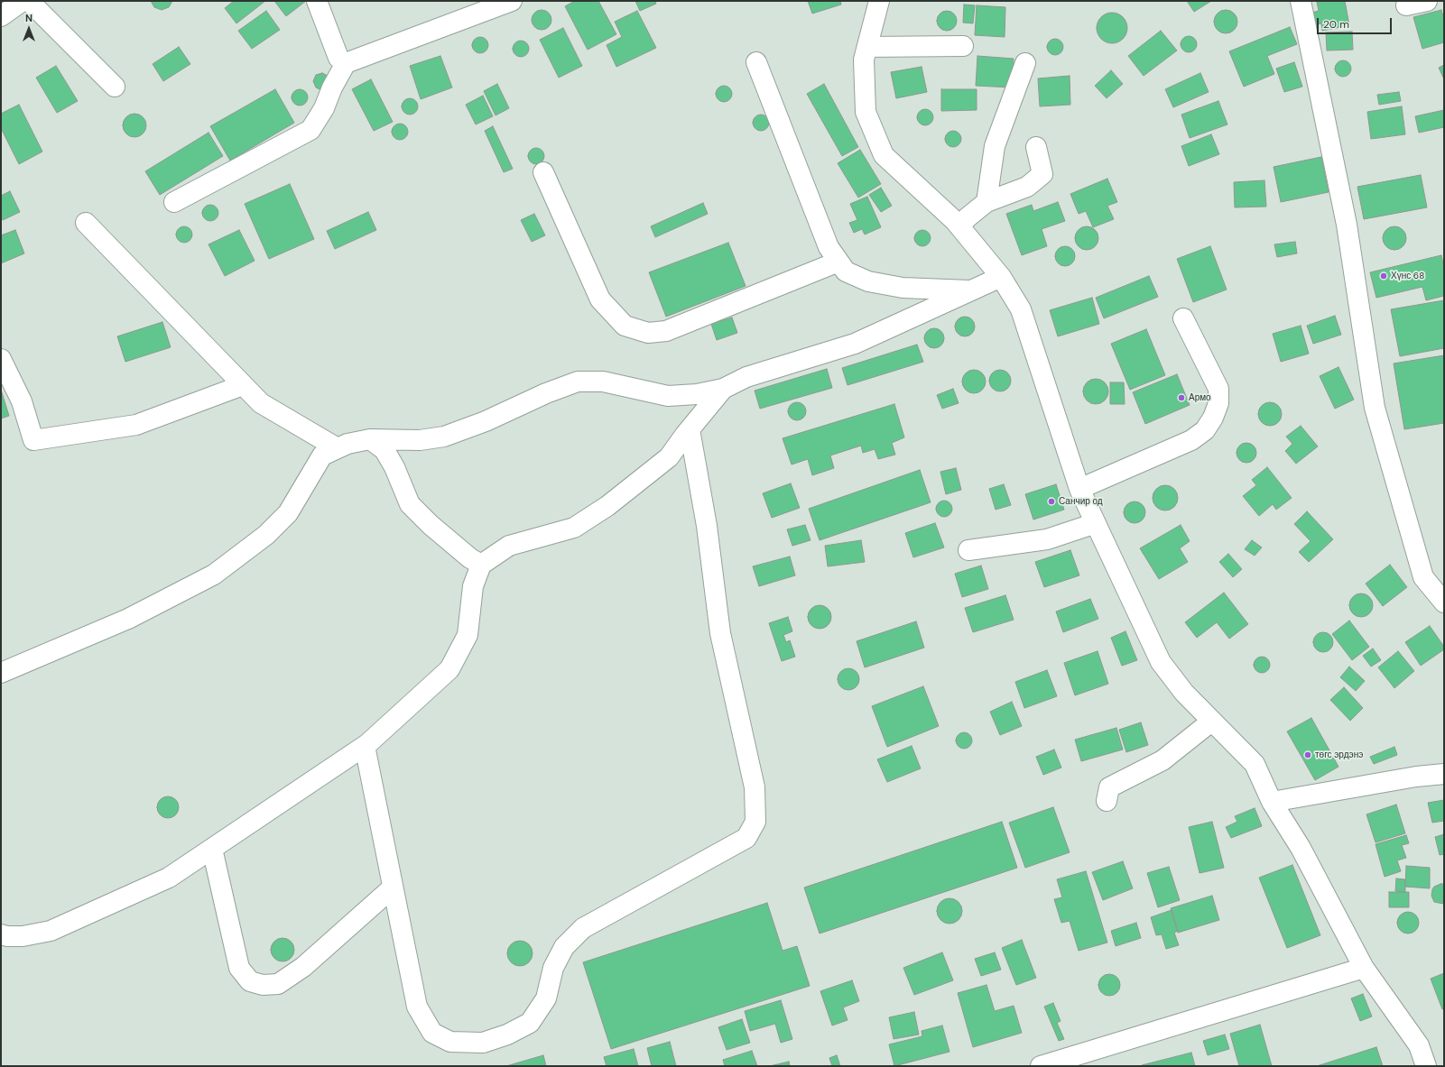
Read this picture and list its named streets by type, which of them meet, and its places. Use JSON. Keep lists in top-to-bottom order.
{
  "places": [
    "Хүнс 68",
    "Армо",
    "Санчир од",
    "төгс эрдэнэ"
  ],
  "scale_bar": "20 m",
  "north": "top"
}
